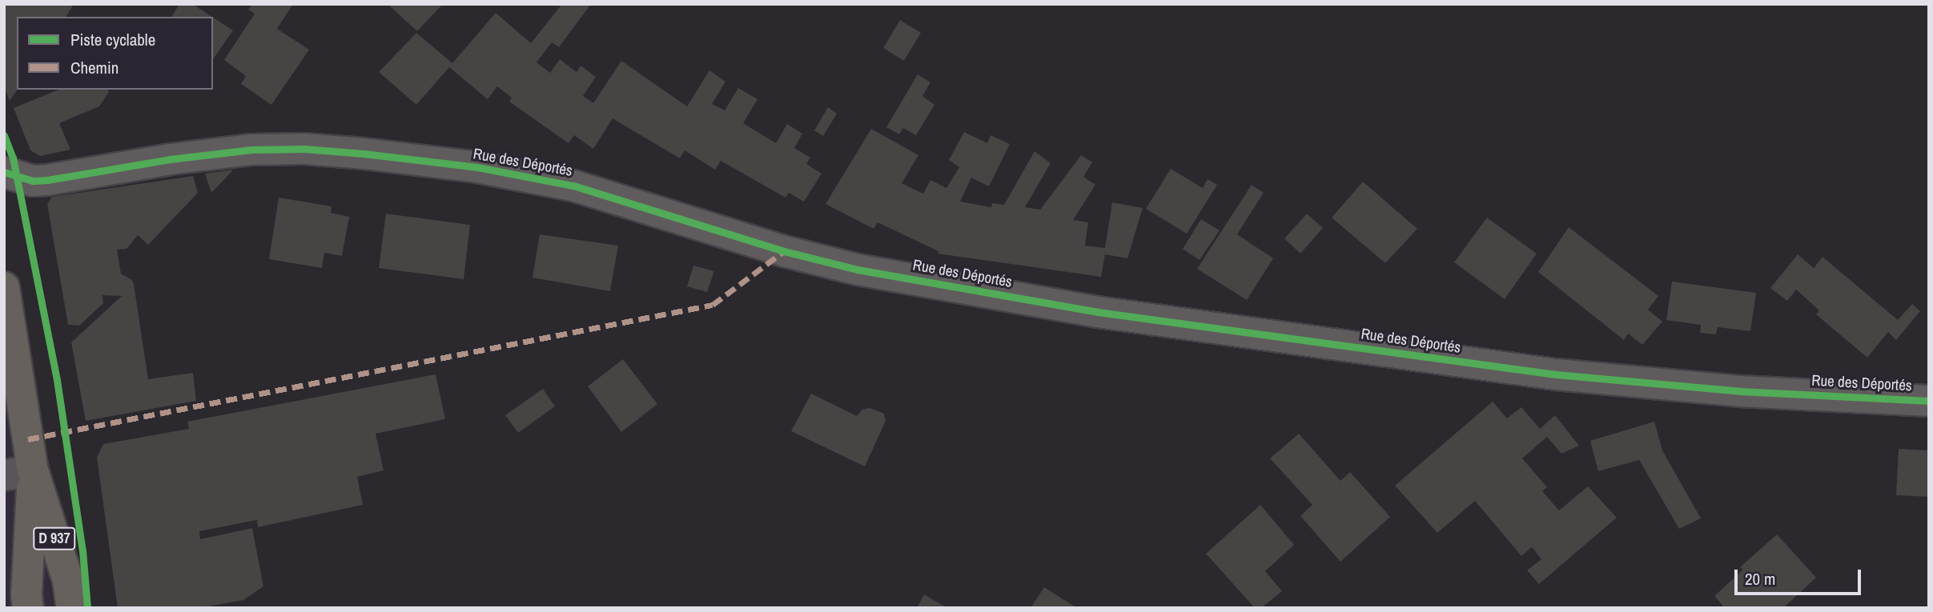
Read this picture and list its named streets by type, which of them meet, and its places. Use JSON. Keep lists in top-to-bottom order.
{
  "streets": {
    "main road": ["D 937"],
    "street": ["Rue des Déportés"]
  },
  "legend": ["Piste cyclable", "Chemin"],
  "scale_bar": "20 m"
}
